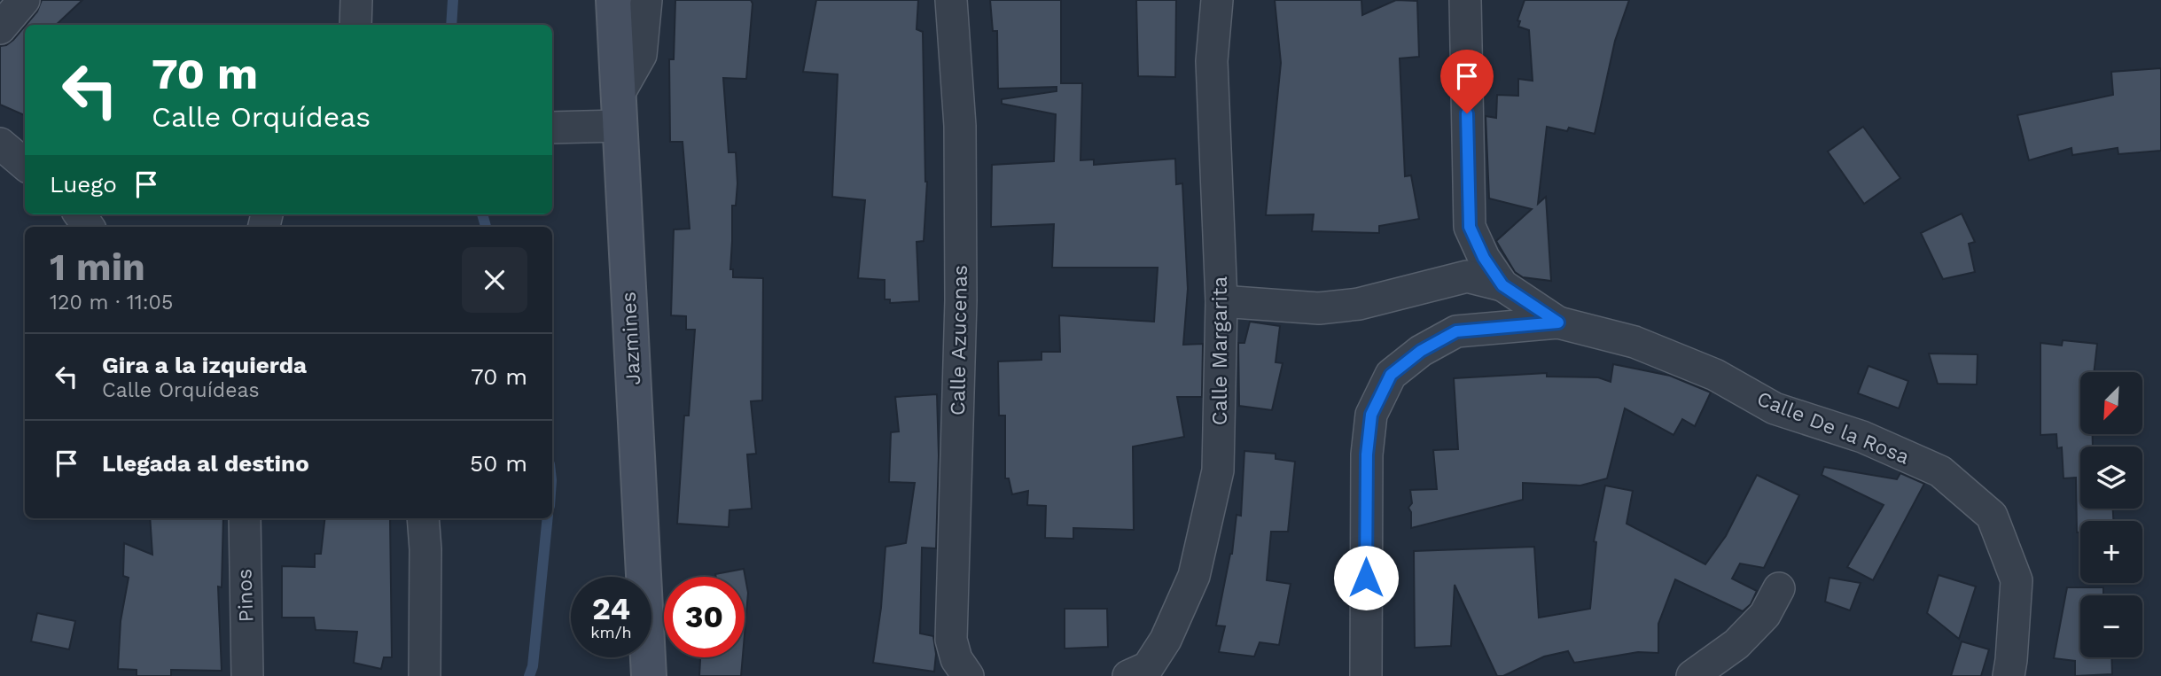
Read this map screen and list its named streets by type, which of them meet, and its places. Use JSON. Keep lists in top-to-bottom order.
{
  "streets": {
    "main road": ["Jazmines"],
    "street": [
      "Calle Azucenas",
      "Calle Margarita",
      "Calle De la Rosa",
      "Pinos"
    ]
  },
  "north": "bottom left",
  "page": {
    "turn": ["70 m", "Calle Orquídeas"],
    "then": "Luego",
    "heading": ["1 min", "120 m · 11:05"],
    "list": [
      {
        "name": "Gira a la izquierda",
        "note": "Calle Orquídeas",
        "value": "70 m"
      },
      {
        "name": "Llegada al destino",
        "value": "50 m"
      }
    ],
    "map_buttons": ["+", "−"],
    "speed": "24 km/h",
    "limit": "30"
  }
}
